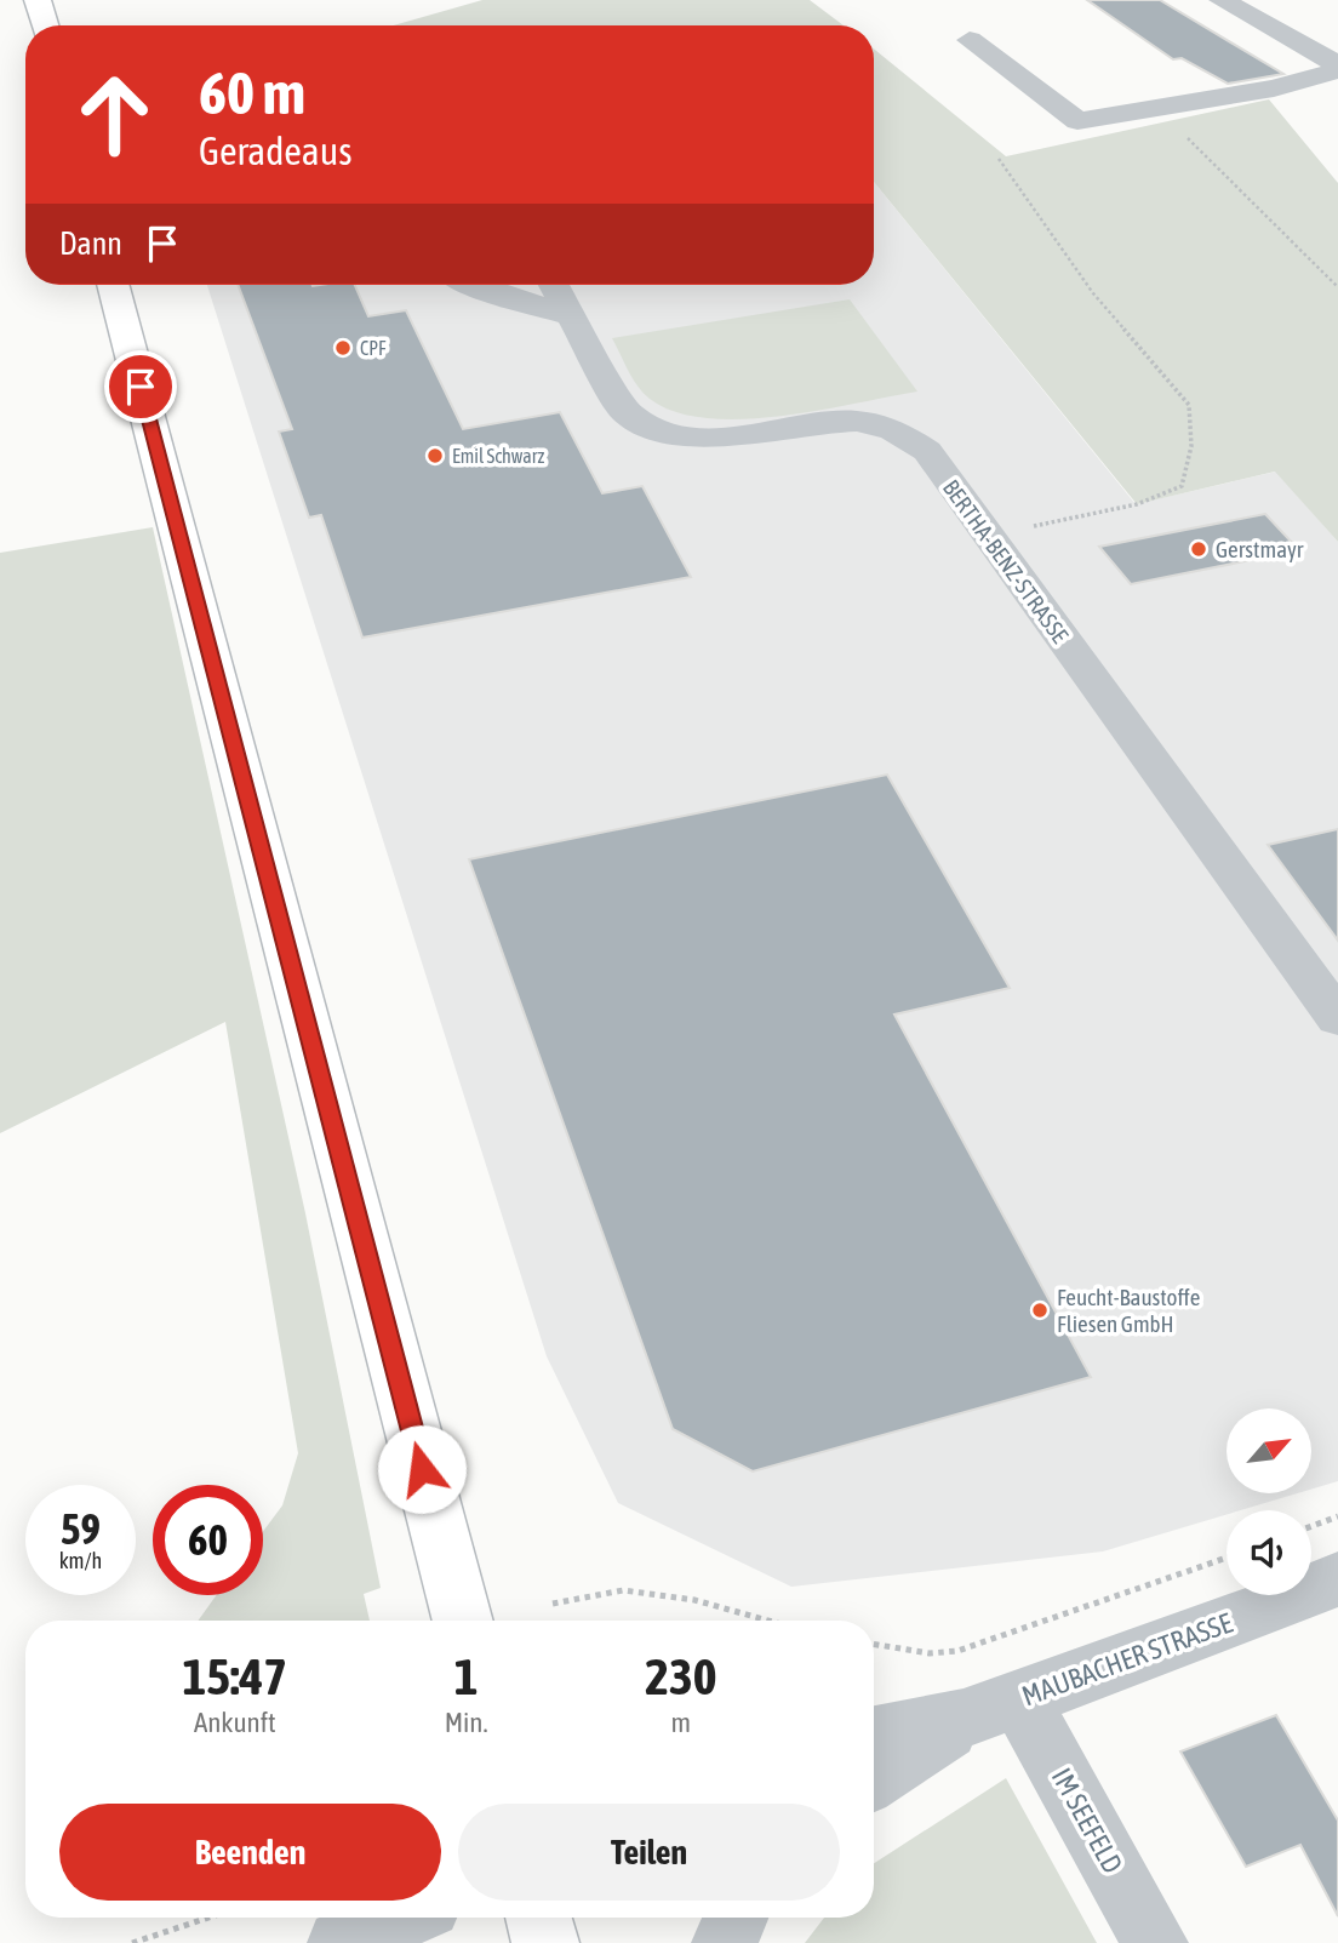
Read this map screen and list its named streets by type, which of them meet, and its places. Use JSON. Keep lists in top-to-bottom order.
{
  "streets": {
    "street": ["BERTHA-BENZ-STRASSE", "MAUBACHER STRASSE", "IM SEEFELD"]
  },
  "crossings": [
    ["MAUBACHER STRASSE", "IM SEEFELD"]
  ],
  "places": [
    "CPF",
    "Emil Schwarz",
    "Gerstmayr",
    "Feucht-Baustoffe Fliesen GmbH"
  ],
  "north": "top right",
  "page": {
    "turn": ["60 m", "Geradeaus"],
    "then": "Dann",
    "speed": "59 km/h",
    "limit": "60",
    "eta": [
      "15:47",
      "Ankunft",
      "1",
      "Min.",
      "230",
      "m"
    ],
    "buttons": ["Beenden", "Teilen"]
  }
}
